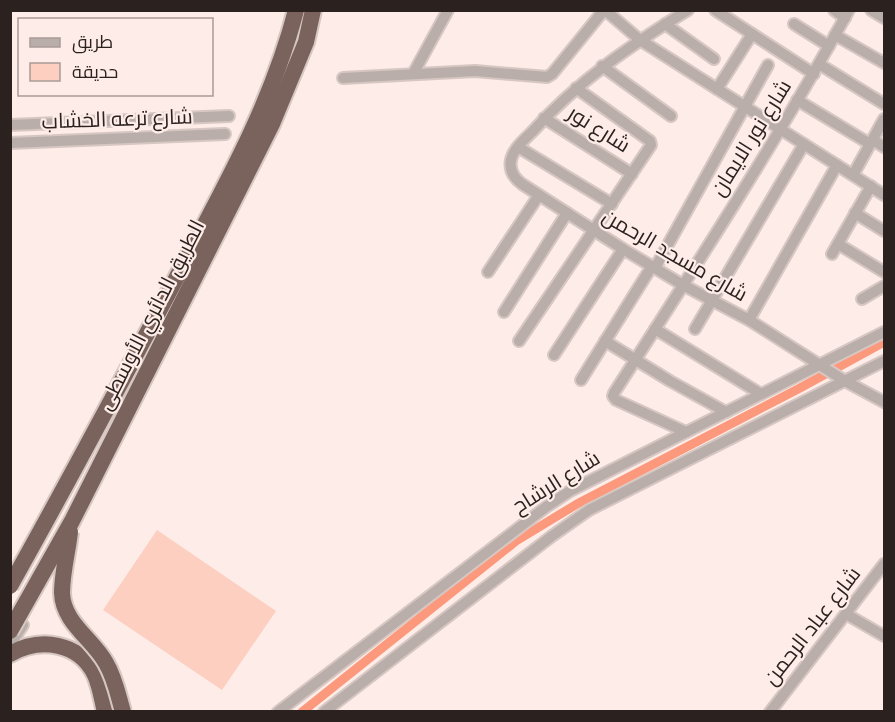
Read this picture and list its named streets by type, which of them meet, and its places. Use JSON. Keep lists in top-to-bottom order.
{
  "streets": {
    "highway": ["الطريق الدائري الأوسطى"],
    "street": [
      "شارع ترعه الخشاب",
      "شارع نور",
      "شارع نور الايمان",
      "شارع مسجد الرحمن",
      "شارع الرشاح",
      "شارع عباد الرحمن"
    ]
  },
  "crossings": [
    ["شارع نور الايمان", "شارع مسجد الرحمن"],
    ["شارع نور الايمان", "شارع الرشاح"],
    ["شارع مسجد الرحمن", "شارع الرشاح"]
  ],
  "legend": ["طريق", "حديقة"]
}
